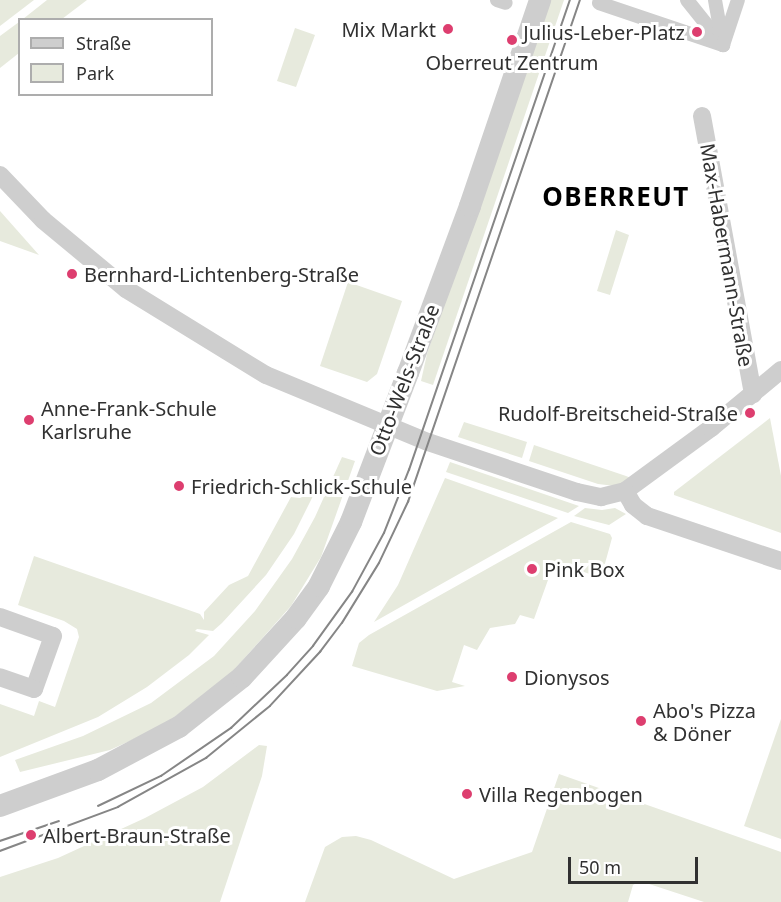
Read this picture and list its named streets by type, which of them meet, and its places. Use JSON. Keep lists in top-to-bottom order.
{
  "streets": {
    "street": ["Max-Habermann-Straße", "Otto-Wels-Straße"]
  },
  "districts": ["OBERREUT"],
  "places": [
    "Mix Markt",
    "Julius-Leber-Platz",
    "Oberreut Zentrum",
    "Bernhard-Lichtenberg-Straße",
    "Rudolf-Breitscheid-Straße",
    "Anne-Frank-Schule Karlsruhe",
    "Friedrich-Schlick-Schule",
    "Pink Box",
    "Dionysos",
    "Abo's Pizza & Döner",
    "Villa Regenbogen",
    "Albert-Braun-Straße"
  ],
  "legend": ["Straße", "Park"],
  "scale_bar": "50 m"
}
